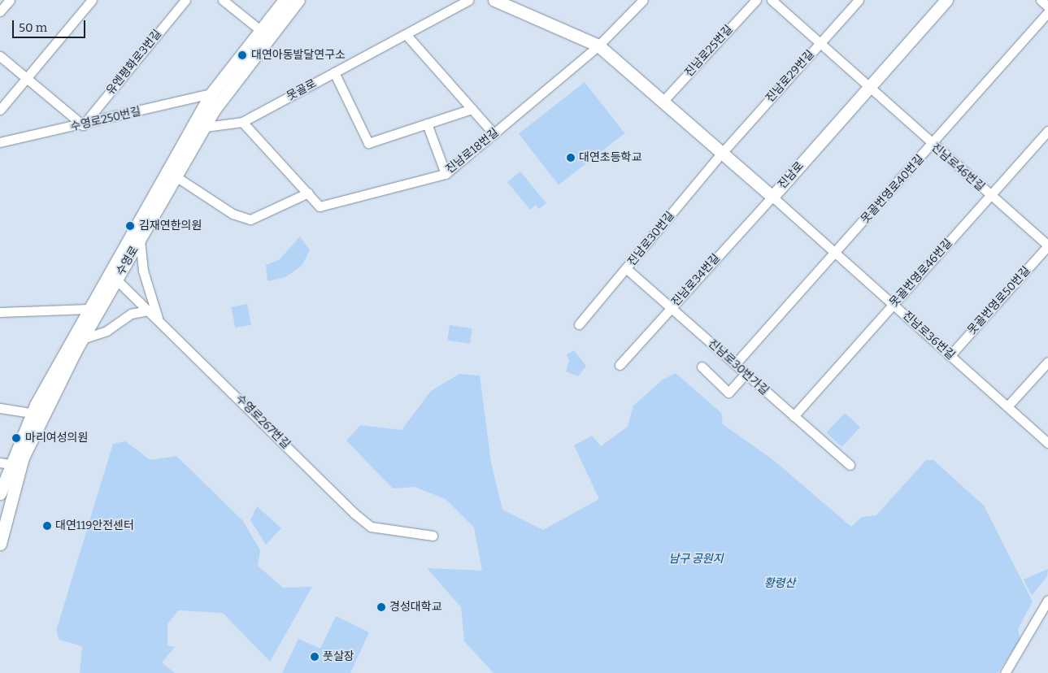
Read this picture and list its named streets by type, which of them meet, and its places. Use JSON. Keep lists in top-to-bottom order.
{
  "streets": {
    "main road": ["진남로", "수영로"],
    "street": [
      "진남로25번길",
      "유엔평화로3번길",
      "진남로29번길",
      "못골로",
      "수영로250번길",
      "진남로18번길",
      "진남로46번길",
      "못골번영로40번길",
      "진남로30번길",
      "못골번영로46번길",
      "진남로34번길",
      "못골번영로50번길",
      "진남로36번길",
      "진남로30번가길",
      "수영로267번길"
    ]
  },
  "crossings": [
    ["진남로25번길", "진남로"],
    ["유엔평화로3번길", "수영로250번길"],
    ["진남로29번길", "진남로46번길"],
    ["진남로29번길", "진남로"],
    ["진남로29번길", "진남로30번길"],
    ["못골로", "수영로"],
    ["수영로250번길", "수영로"],
    ["진남로18번길", "진남로"],
    ["진남로46번길", "진남로"],
    ["진남로46번길", "못골번영로40번길"],
    ["진남로46번길", "못골번영로46번길"],
    ["진남로46번길", "못골번영로50번길"],
    ["진남로", "진남로30번길"],
    ["진남로", "진남로34번길"],
    ["진남로", "진남로36번길"],
    ["못골번영로40번길", "진남로36번길"],
    ["못골번영로40번길", "진남로30번가길"],
    ["진남로30번길", "진남로30번가길"],
    ["수영로", "수영로267번길"],
    ["못골번영로46번길", "진남로36번길"],
    ["못골번영로46번길", "진남로30번가길"],
    ["진남로34번길", "진남로36번길"],
    ["진남로34번길", "진남로30번가길"],
    ["못골번영로50번길", "진남로36번길"]
  ],
  "parks": ["남구 공원지", "황령산"],
  "places": [
    "대연아동발달연구소",
    "대연초등학교",
    "김재연한의원",
    "마리여성의원",
    "대연119안전센터",
    "경성대학교",
    "풋살장"
  ],
  "scale_bar": "50 m"
}
